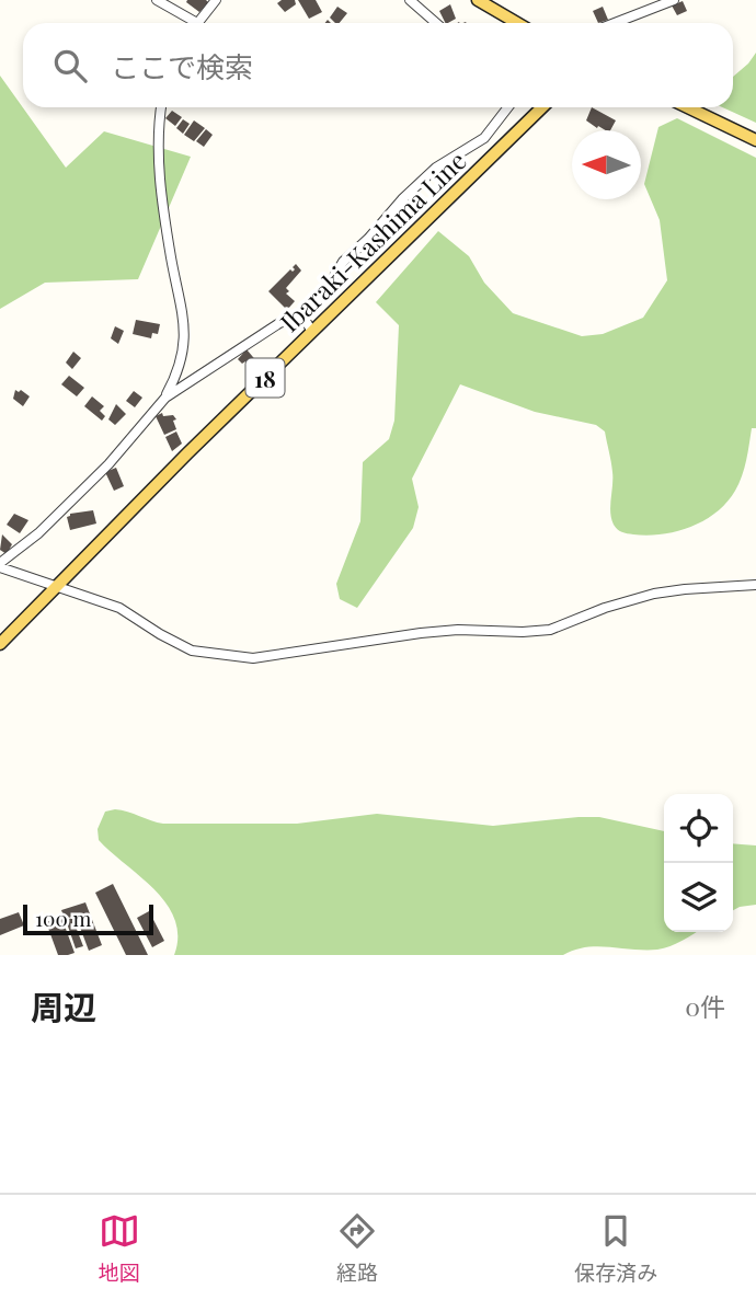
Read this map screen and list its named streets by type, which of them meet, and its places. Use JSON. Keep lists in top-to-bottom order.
{
  "streets": {
    "main road": ["Ibaraki-Kashima Line", "18"]
  },
  "scale_bar": "100 m",
  "north": "left",
  "page": {
    "search": "ここで検索",
    "scale": "100 m",
    "heading": ["周辺", "0件"],
    "nav": ["地図", "経路", "保存済み"]
  }
}
